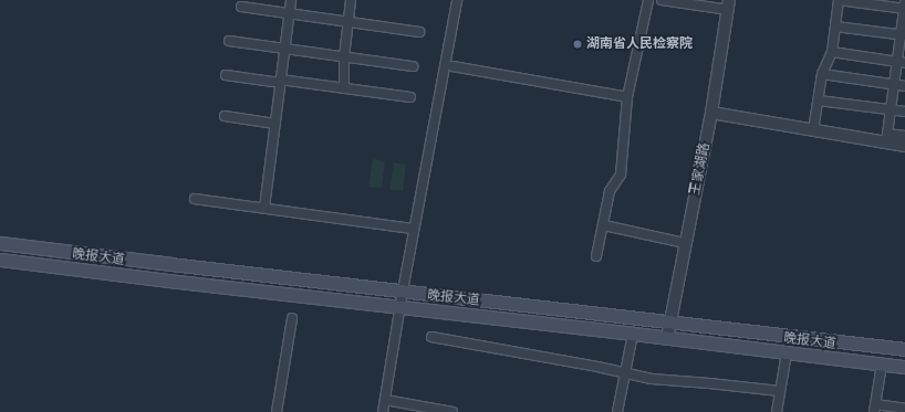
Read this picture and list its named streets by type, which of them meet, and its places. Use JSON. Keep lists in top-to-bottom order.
{
  "streets": {
    "main road": ["晚报大道"],
    "street": ["王家湖路"]
  },
  "crossings": [
    ["王家湖路", "晚报大道"]
  ],
  "places": ["湖南省人民检察院"]
}
